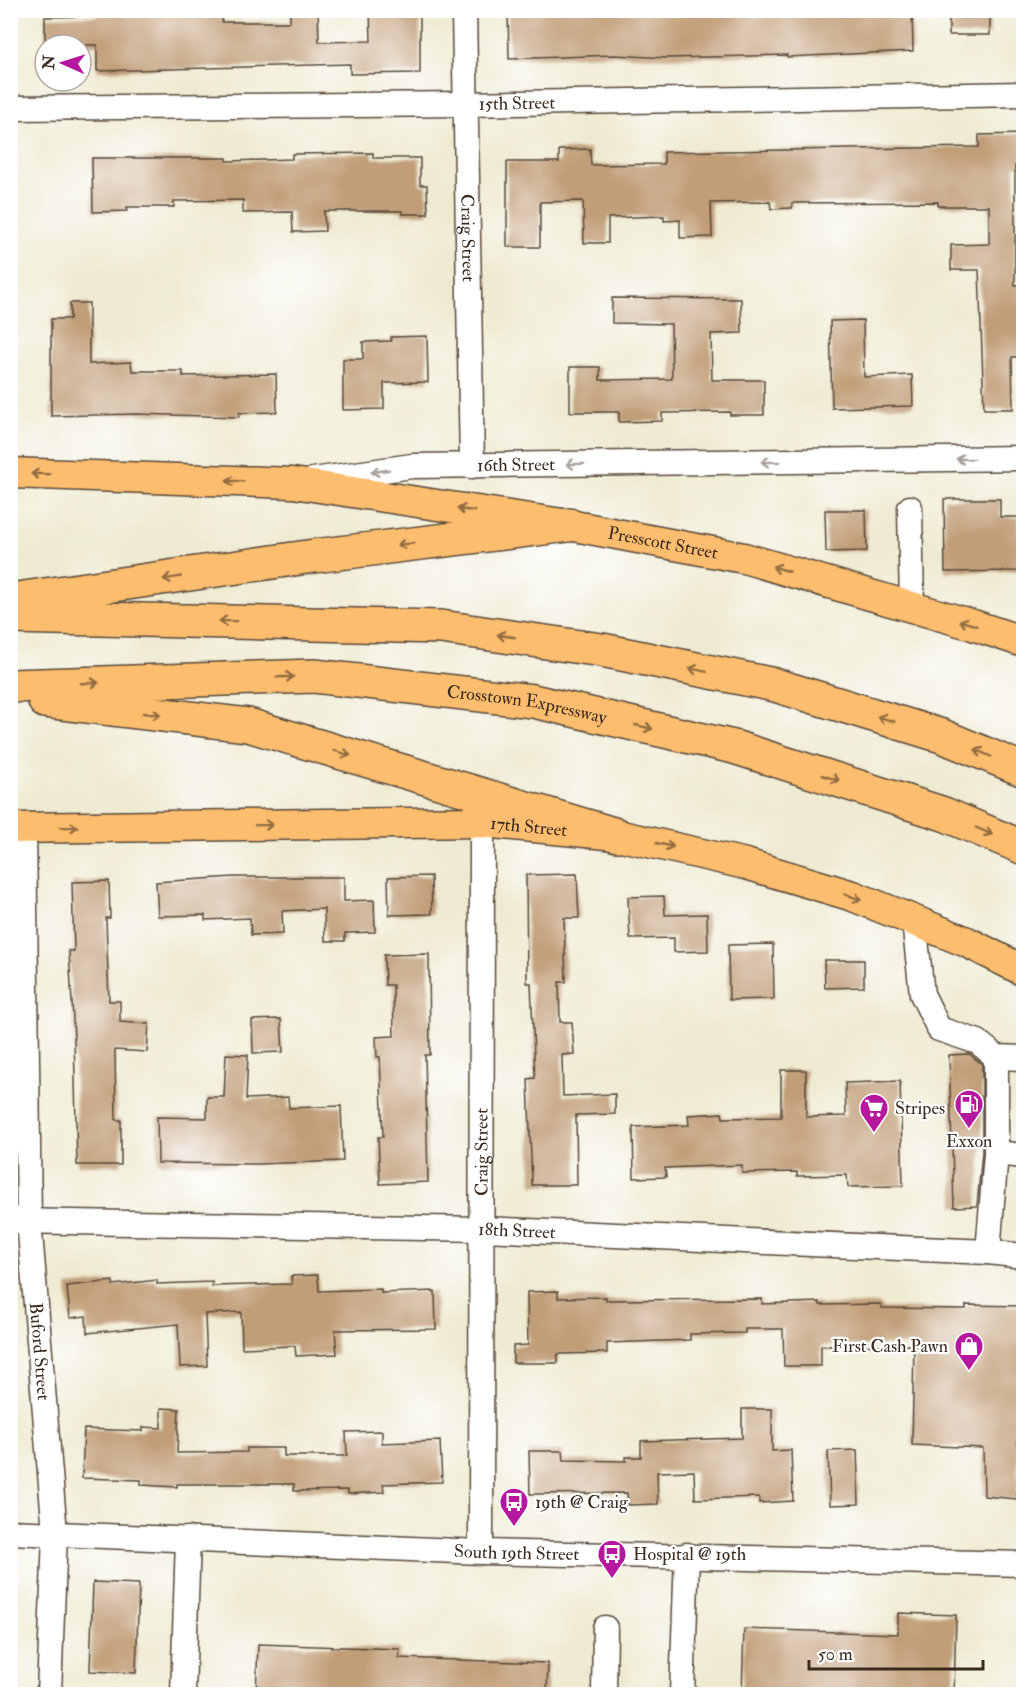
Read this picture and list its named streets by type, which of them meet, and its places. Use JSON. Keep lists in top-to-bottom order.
{
  "streets": {
    "highway": ["Crosstown Expressway"],
    "main road": ["16th Street", "Presscott Street", "17th Street"],
    "street": [
      "15th Street",
      "Craig Street",
      "18th Street",
      "Buford Street",
      "South 19th Street"
    ]
  },
  "crossings": [
    ["15th Street", "Craig Street"],
    ["Craig Street", "16th Street"],
    ["Craig Street", "17th Street"],
    ["Craig Street", "18th Street"],
    ["Craig Street", "South 19th Street"],
    ["16th Street", "Presscott Street"],
    ["17th Street", "Buford Street"],
    ["18th Street", "Buford Street"],
    ["Buford Street", "South 19th Street"]
  ],
  "one_way": ["16th Street", "Presscott Street", "17th Street"],
  "places": {
    "fuel station": ["Exxon"],
    "supermarket": ["Stripes"],
    "shop": ["First Cash Pawn"],
    "bus stop": ["19th @ Craig", "Hospital @ 19th"]
  },
  "scale_bar": "50 m",
  "north": "left"
}
